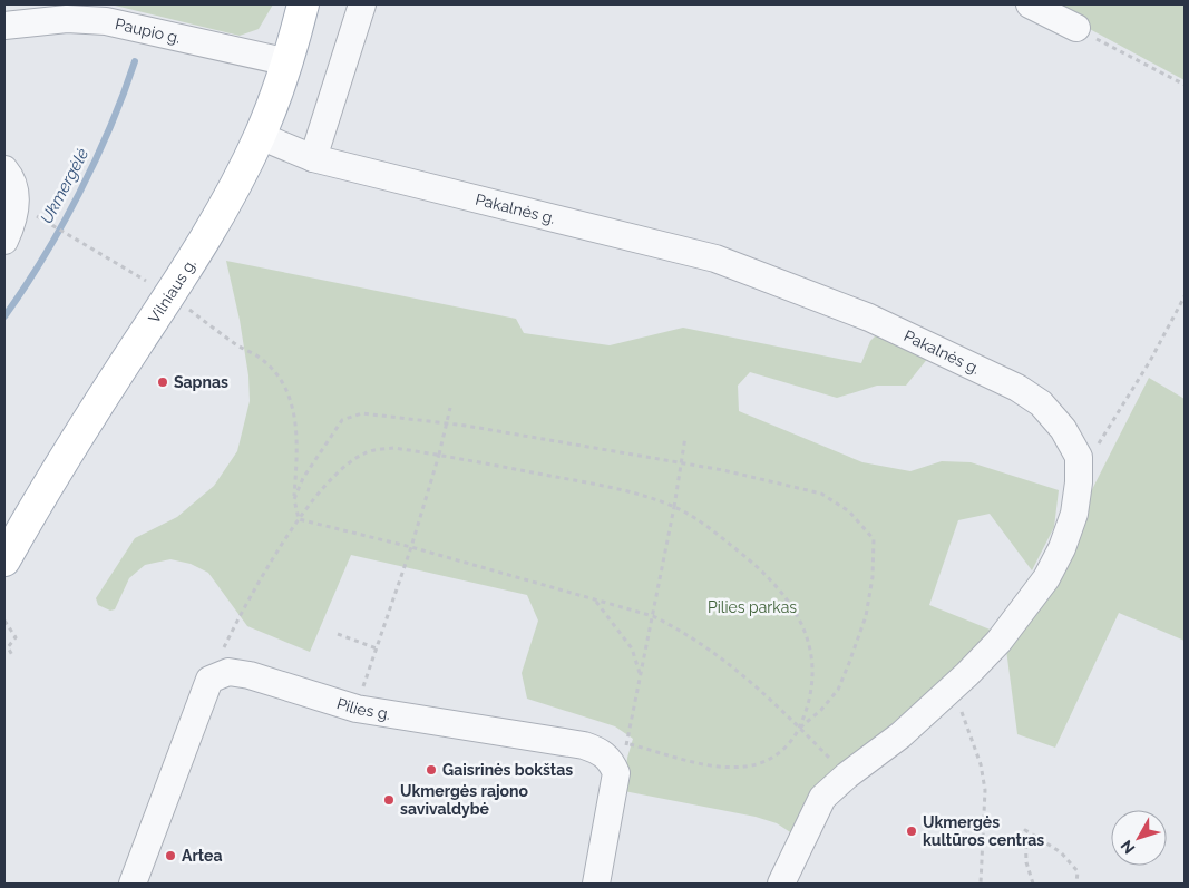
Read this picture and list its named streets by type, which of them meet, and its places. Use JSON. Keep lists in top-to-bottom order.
{
  "streets": {
    "main road": ["Vilniaus g."],
    "street": ["Paupio g.", "Pakalnės g.", "Pilies g."]
  },
  "crossings": [
    ["Paupio g.", "Vilniaus g."],
    ["Pakalnės g.", "Vilniaus g."]
  ],
  "water": ["Ukmergėlė"],
  "parks": ["Pilies parkas"],
  "places": [
    "Sapnas",
    "Gaisrinės bokštas",
    "Ukmergės rajono savivaldybė",
    "Ukmergės kultūros centras",
    "Artea"
  ],
  "north": "bottom left"
}
